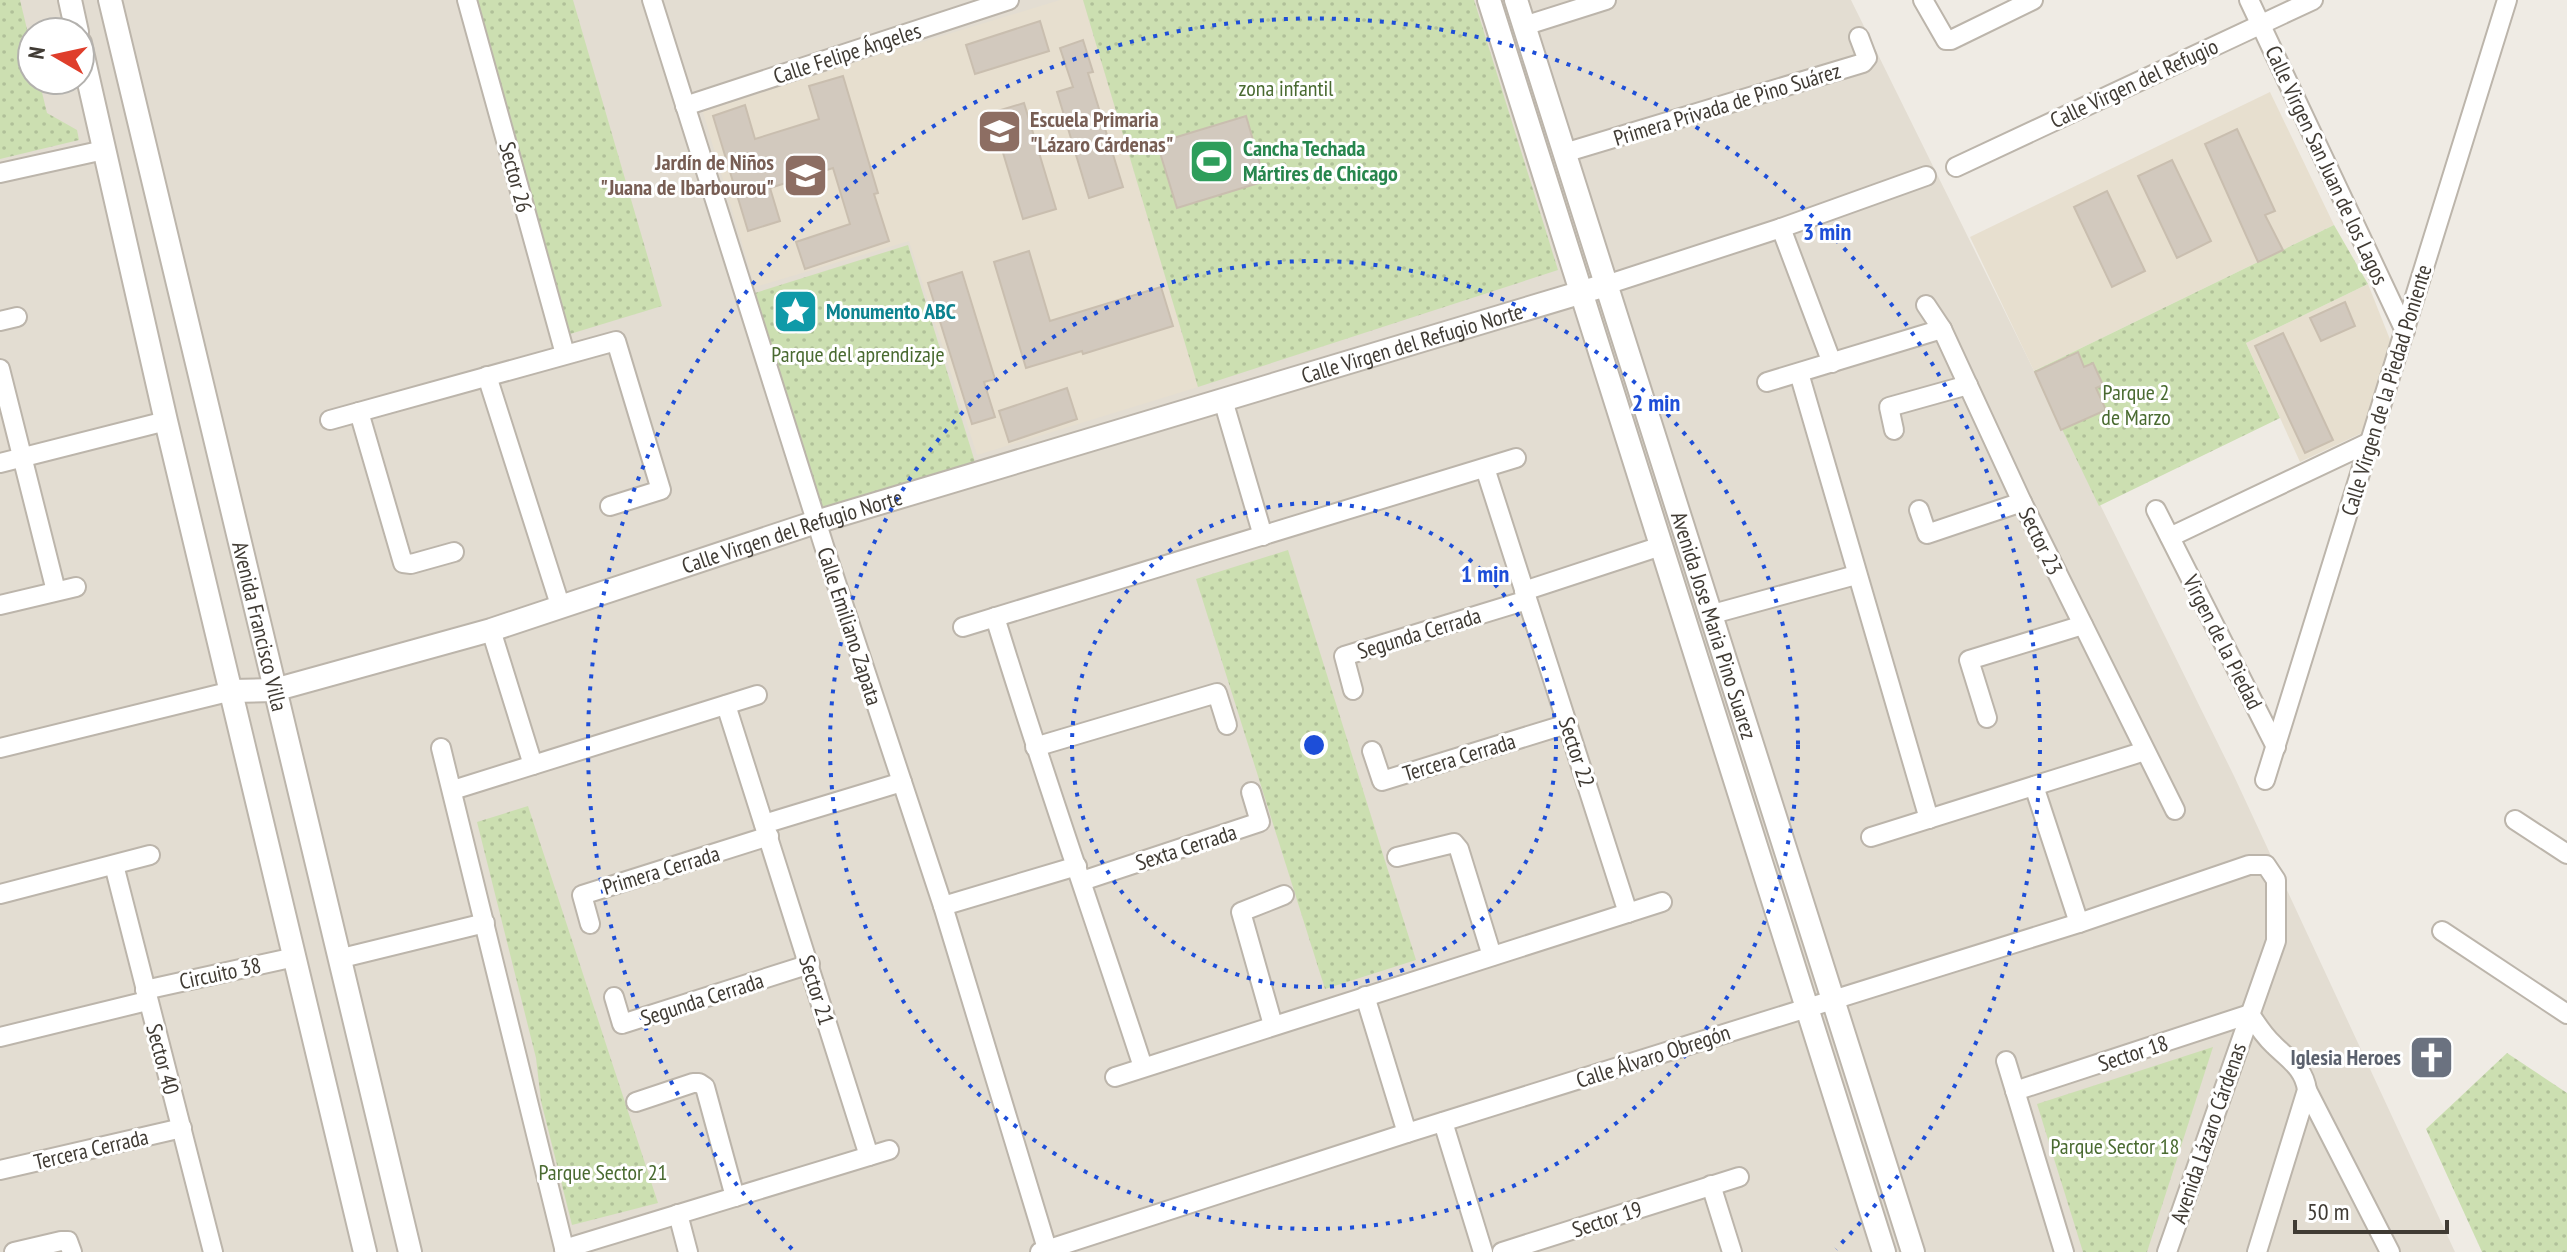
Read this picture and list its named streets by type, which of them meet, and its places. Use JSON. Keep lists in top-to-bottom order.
{
  "streets": {
    "street": [
      "Calle Felipe Ángeles",
      "Calle Virgen del Refugio",
      "Primera Privada de Pino Suárez",
      "Calle Virgen San Juan de los Lagos",
      "Sector 26",
      "Calle Virgen del Refugio Norte",
      "Calle Virgen de la Piedad Poniente",
      "Sector 23",
      "Avenida Francisco Villa",
      "Calle Emiliano Zapata",
      "Avenida Jose Maria Pino Suarez",
      "Segunda Cerrada",
      "Virgen de la Piedad",
      "Sector 22",
      "Tercera Cerrada",
      "Sexta Cerrada",
      "Primera Cerrada",
      "Circuito 38",
      "Sector 21",
      "Sector 18",
      "Calle Álvaro Obregón",
      "Sector 40",
      "Avenida Lázaro Cárdenas",
      "Sector 19"
    ]
  },
  "crossings": [
    ["Calle Felipe Ángeles", "Calle Emiliano Zapata"],
    ["Calle Virgen del Refugio", "Calle Virgen San Juan de los Lagos"],
    ["Primera Privada de Pino Suárez", "Avenida Jose Maria Pino Suarez"],
    ["Calle Virgen San Juan de los Lagos", "Calle Virgen de la Piedad Poniente"],
    ["Calle Virgen del Refugio Norte", "Avenida Francisco Villa"],
    ["Calle Virgen del Refugio Norte", "Calle Emiliano Zapata"],
    ["Calle Virgen del Refugio Norte", "Avenida Jose Maria Pino Suarez"],
    ["Calle Virgen de la Piedad Poniente", "Virgen de la Piedad"],
    ["Avenida Francisco Villa", "Circuito 38"],
    ["Calle Emiliano Zapata", "Calle Álvaro Obregón"],
    ["Avenida Jose Maria Pino Suarez", "Calle Álvaro Obregón"],
    ["Segunda Cerrada", "Sector 22"],
    ["Segunda Cerrada", "Sector 21"],
    ["Sector 22", "Tercera Cerrada"],
    ["Tercera Cerrada", "Sector 40"],
    ["Primera Cerrada", "Sector 21"],
    ["Circuito 38", "Sector 40"],
    ["Sector 18", "Avenida Lázaro Cárdenas"],
    ["Calle Álvaro Obregón", "Avenida Lázaro Cárdenas"]
  ],
  "parks": [
    "zona infantil",
    "Parque del aprendizaje",
    "Parque 2 de Marzo",
    "Parque Sector 18",
    "Parque Sector 21"
  ],
  "places": {
    "school or university": ["Escuela Primaria \"Lázaro Cárdenas\"", "Jardín de Niños \"Juana de Ibarbourou\""],
    "sports": ["Cancha Techada Mártires de Chicago"],
    "place": ["Monumento ABC"],
    "church": ["Iglesia Heroes"]
  },
  "scale_bar": "50 m",
  "north": "left",
  "rings": ["3 min", "2 min", "1 min"]
}
